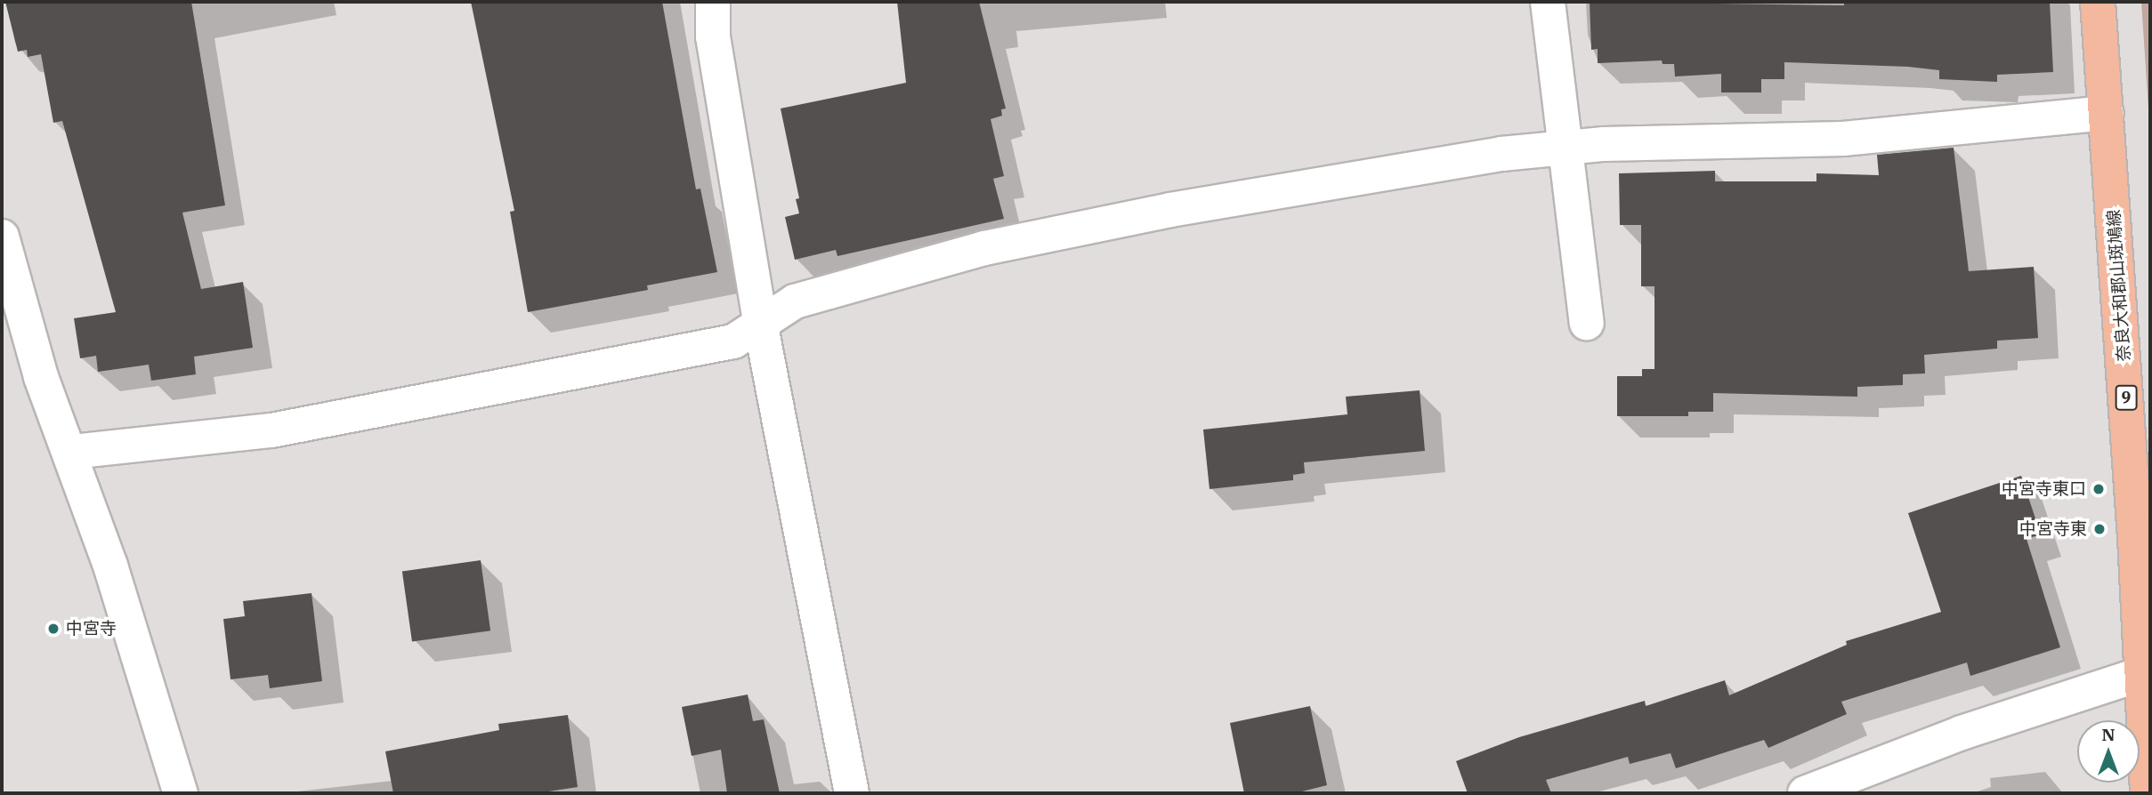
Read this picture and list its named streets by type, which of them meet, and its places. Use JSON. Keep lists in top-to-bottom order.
{
  "streets": {
    "main road": ["奈良大和郡山斑鳩線", "9"]
  },
  "places": ["中宮寺東口", "中宮寺東", "中宮寺"],
  "north": "top"
}
